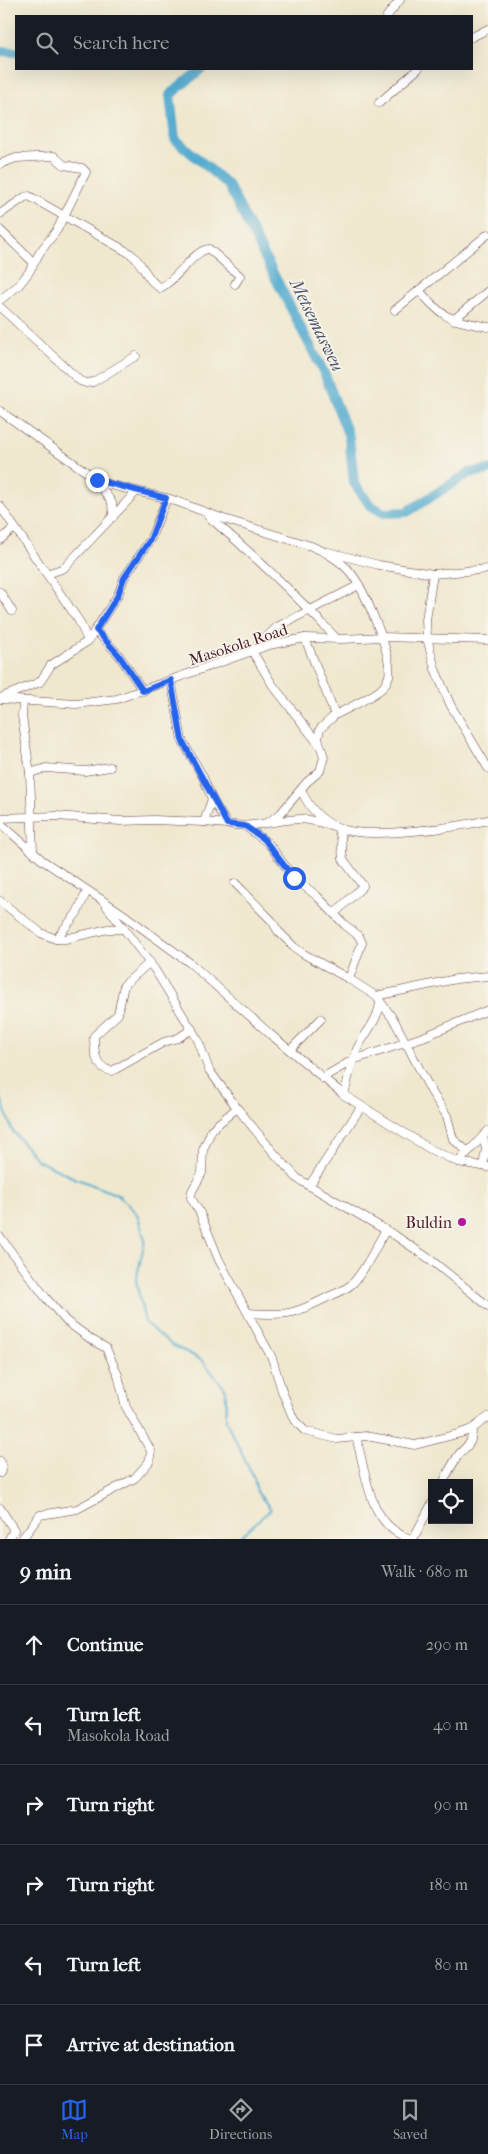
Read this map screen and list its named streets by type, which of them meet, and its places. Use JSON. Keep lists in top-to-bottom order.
{
  "streets": {
    "street": ["Masokola Road"]
  },
  "water": ["Metsemasweu"],
  "places": ["Buldin"],
  "page": {
    "search": "Search here",
    "heading": ["9 min", "Walk · 680 m"],
    "list": [
      ["Continue", "290 m"],
      ["Turn left", "Masokola Road", "40 m"],
      ["Turn right", "90 m"],
      ["Turn right", "180 m"],
      ["Turn left", "80 m"],
      "Arrive at destination"
    ],
    "nav": ["Map", "Directions", "Saved"]
  }
}
